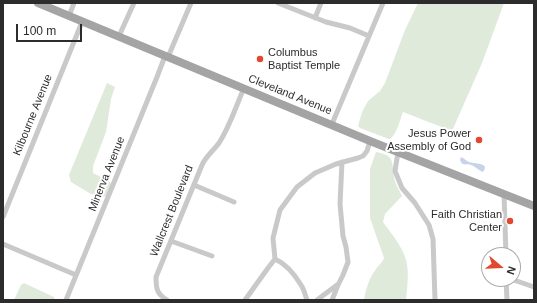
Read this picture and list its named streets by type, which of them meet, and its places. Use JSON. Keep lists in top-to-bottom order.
{
  "streets": {
    "main road": ["Cleveland Avenue"],
    "street": ["Kilbourne Avenue", "Minerva Avenue", "Wallcrest Boulevard"]
  },
  "crossings": [
    ["Cleveland Avenue", "Kilbourne Avenue"],
    ["Cleveland Avenue", "Minerva Avenue"],
    ["Cleveland Avenue", "Wallcrest Boulevard"]
  ],
  "places": ["Columbus Baptist Temple", "Jesus Power Assembly of God", "Faith Christian Center"],
  "scale_bar": "100 m",
  "north": "right"
}
